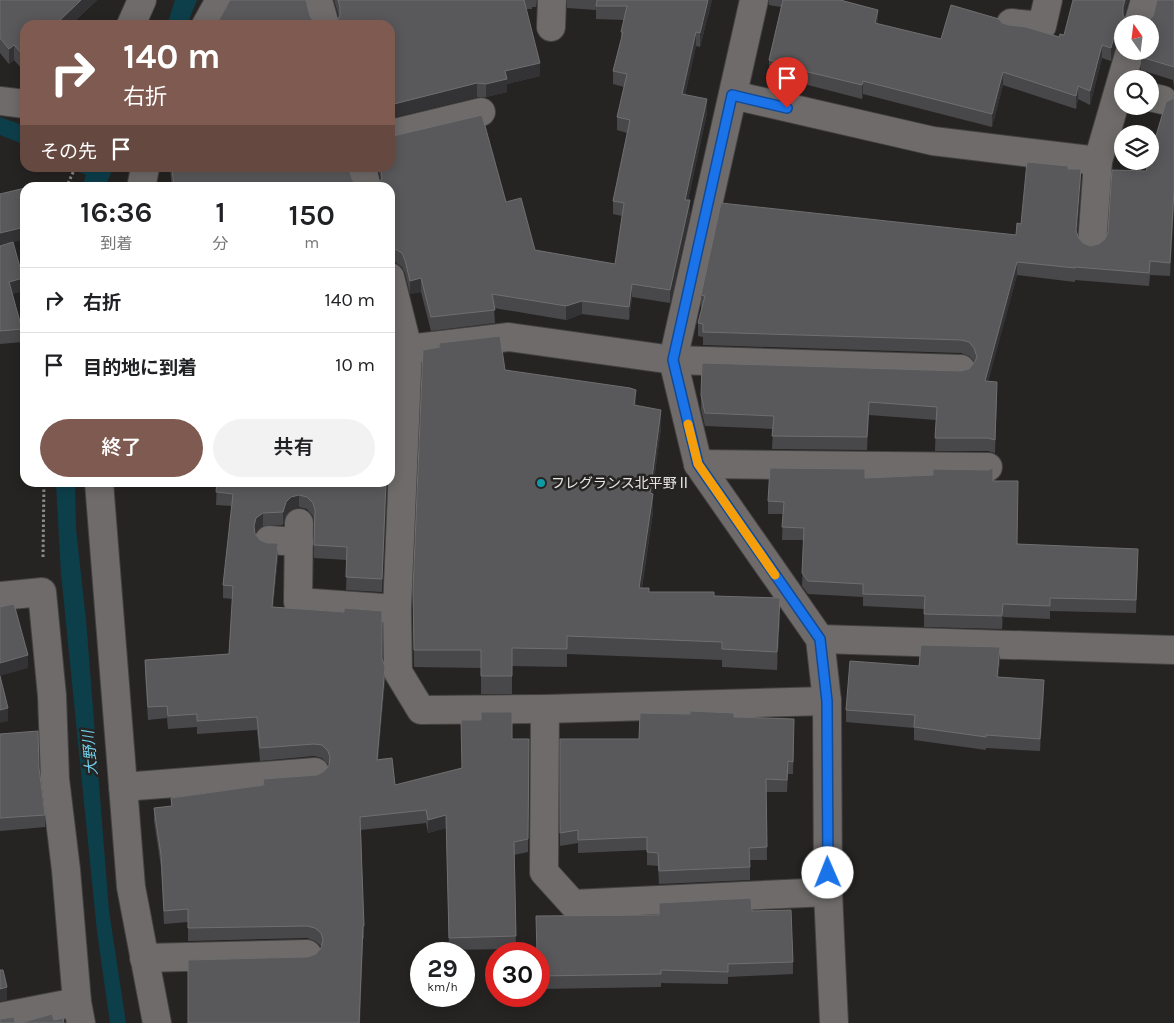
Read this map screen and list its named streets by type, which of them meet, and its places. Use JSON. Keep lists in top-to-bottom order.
{
  "water": ["大野川"],
  "places": ["フレグランス北平野Ⅱ"],
  "north": "top",
  "page": {
    "turn": ["140 m", "右折"],
    "then": "その先",
    "eta": [
      "16:36",
      "到着",
      "1",
      "分",
      "150",
      "m"
    ],
    "list": [
      {
        "name": "右折",
        "value": "140 m"
      },
      {
        "name": "目的地に到着",
        "value": "10 m"
      }
    ],
    "buttons": ["終了", "共有"],
    "speed": "29 km/h",
    "limit": "30"
  }
}
